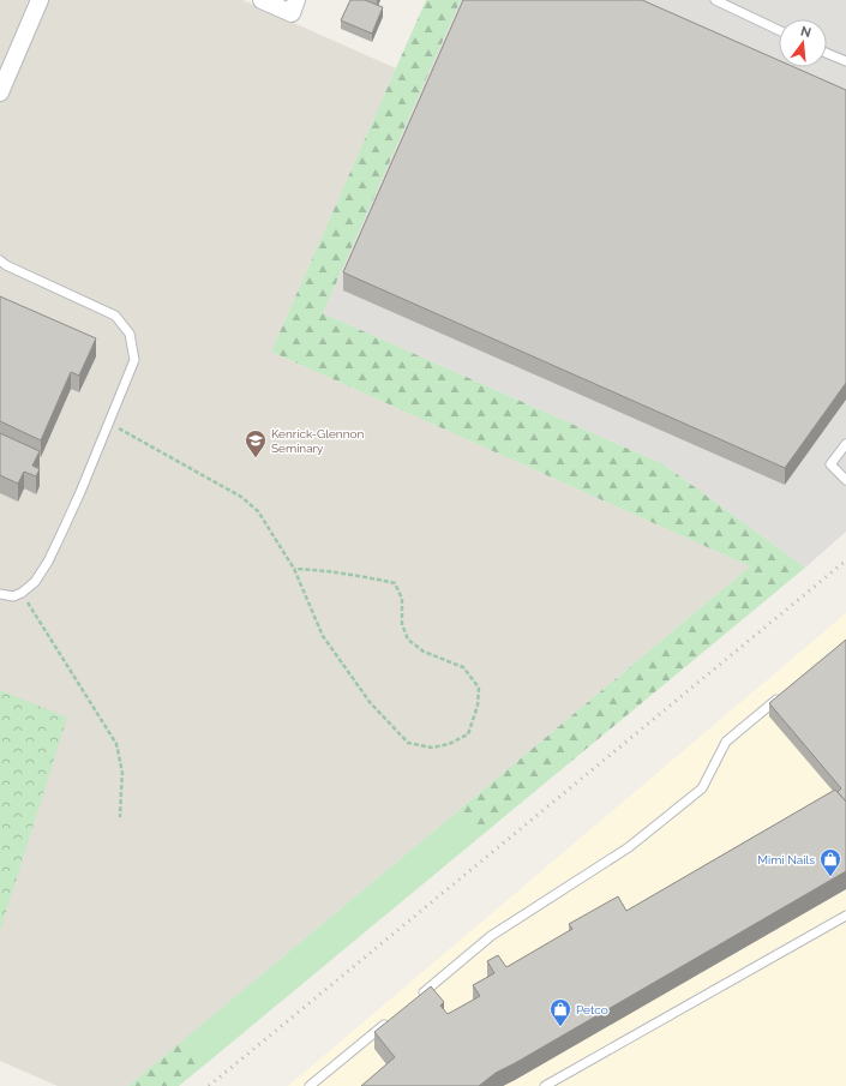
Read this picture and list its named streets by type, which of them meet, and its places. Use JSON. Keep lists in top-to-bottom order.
{
  "places": {
    "school or university": ["Kenrick-Glennon Seminary"],
    "shop": ["Mimi Nails", "Petco"]
  },
  "north": "top"
}
